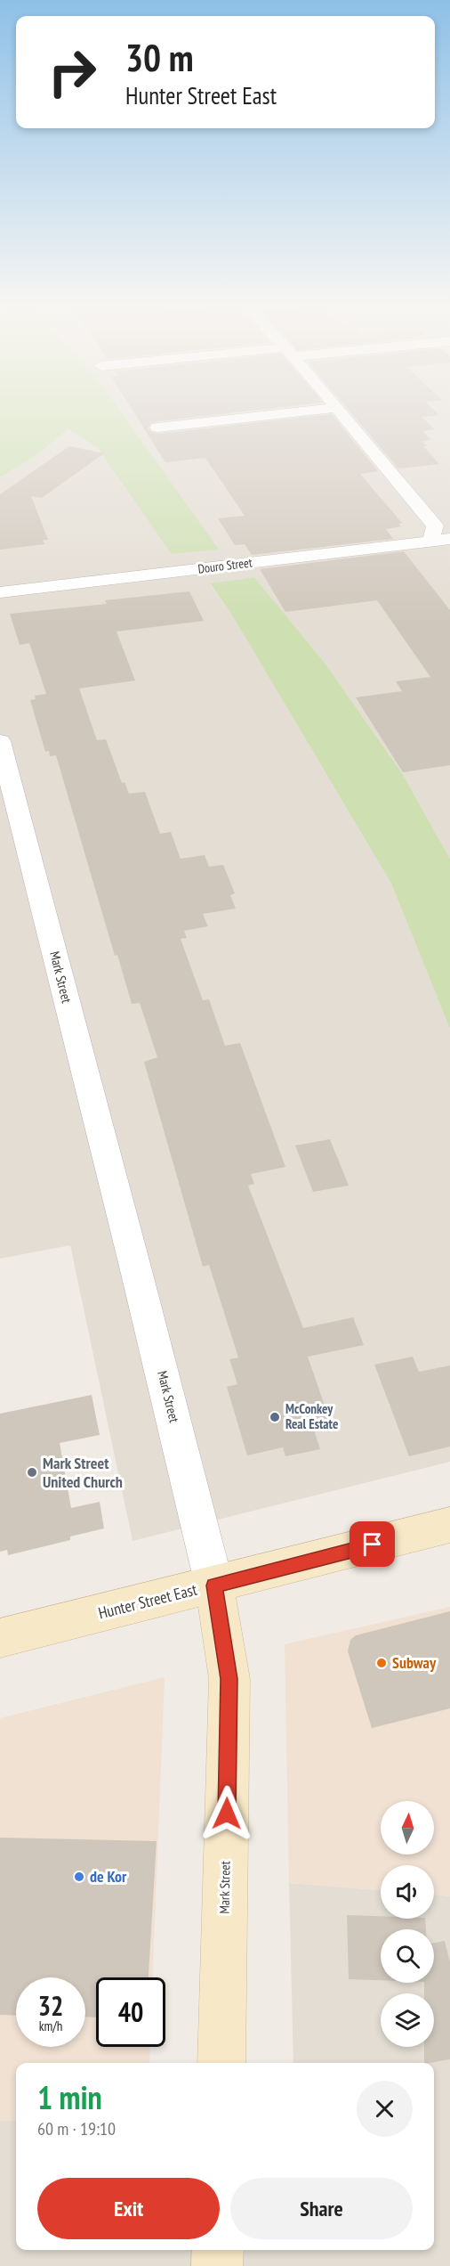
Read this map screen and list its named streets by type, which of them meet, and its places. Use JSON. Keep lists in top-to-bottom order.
{
  "streets": {
    "main road": ["Mark Street", "Hunter Street East"],
    "street": ["Douro Street"]
  },
  "crossings": [
    ["Mark Street", "Hunter Street East"]
  ],
  "places": [
    "McConkey Real Estate",
    "Mark Street United Church",
    "Subway",
    "de Kor"
  ],
  "north": "top",
  "page": {
    "turn": ["30 m", "Hunter Street East"],
    "speed": "32 km/h",
    "limit": "40",
    "heading": ["1 min", "60 m · 19:10"],
    "buttons": ["Exit", "Share"]
  }
}
